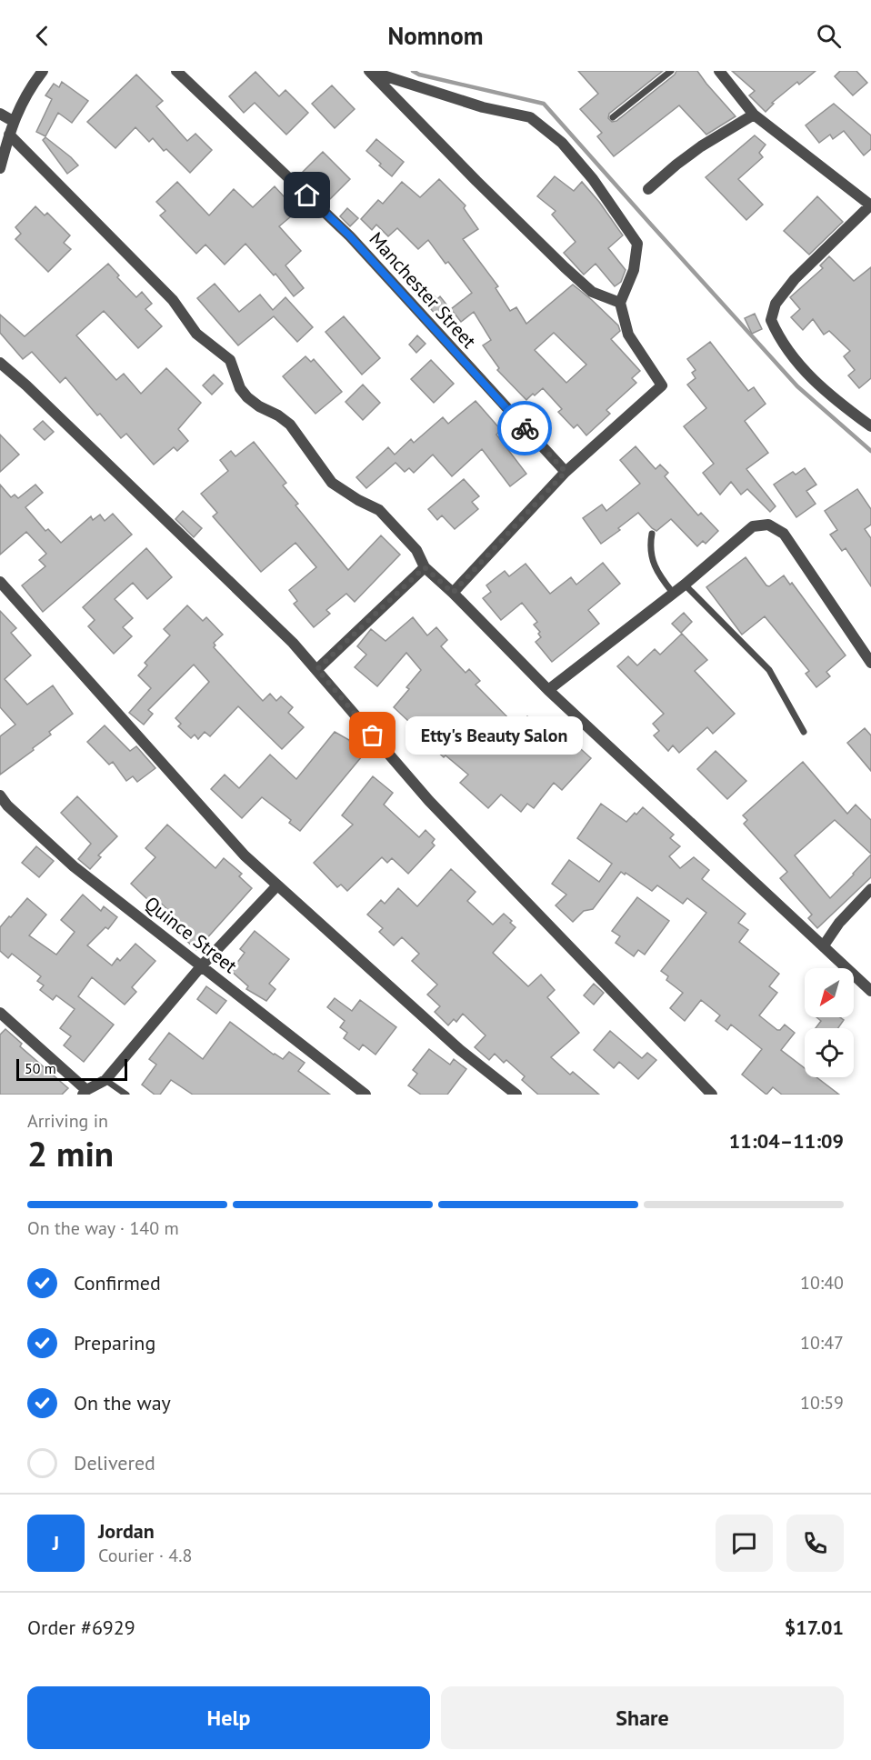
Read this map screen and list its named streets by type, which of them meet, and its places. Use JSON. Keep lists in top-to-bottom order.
{
  "streets": {
    "street": ["Manchester Street", "Quince Street"]
  },
  "places": ["Etty's Beauty Salon"],
  "scale_bar": "50 m",
  "north": "bottom left",
  "page": {
    "header": "Nomnom",
    "bubble": "Etty's Beauty Salon",
    "scale": "50 m",
    "heading": ["2 min", "Arriving in", "11:04–11:09"],
    "panel": [
      "Jordan",
      "Courier · 4.8",
      "Order #6929",
      "$17.01"
    ],
    "bar": "On the way · 140 m",
    "list": [
      ["Confirmed", "10:40"],
      ["Preparing", "10:47"],
      ["On the way", "10:59"],
      "Delivered"
    ],
    "round": "J",
    "buttons": ["Help", "Share"]
  }
}
